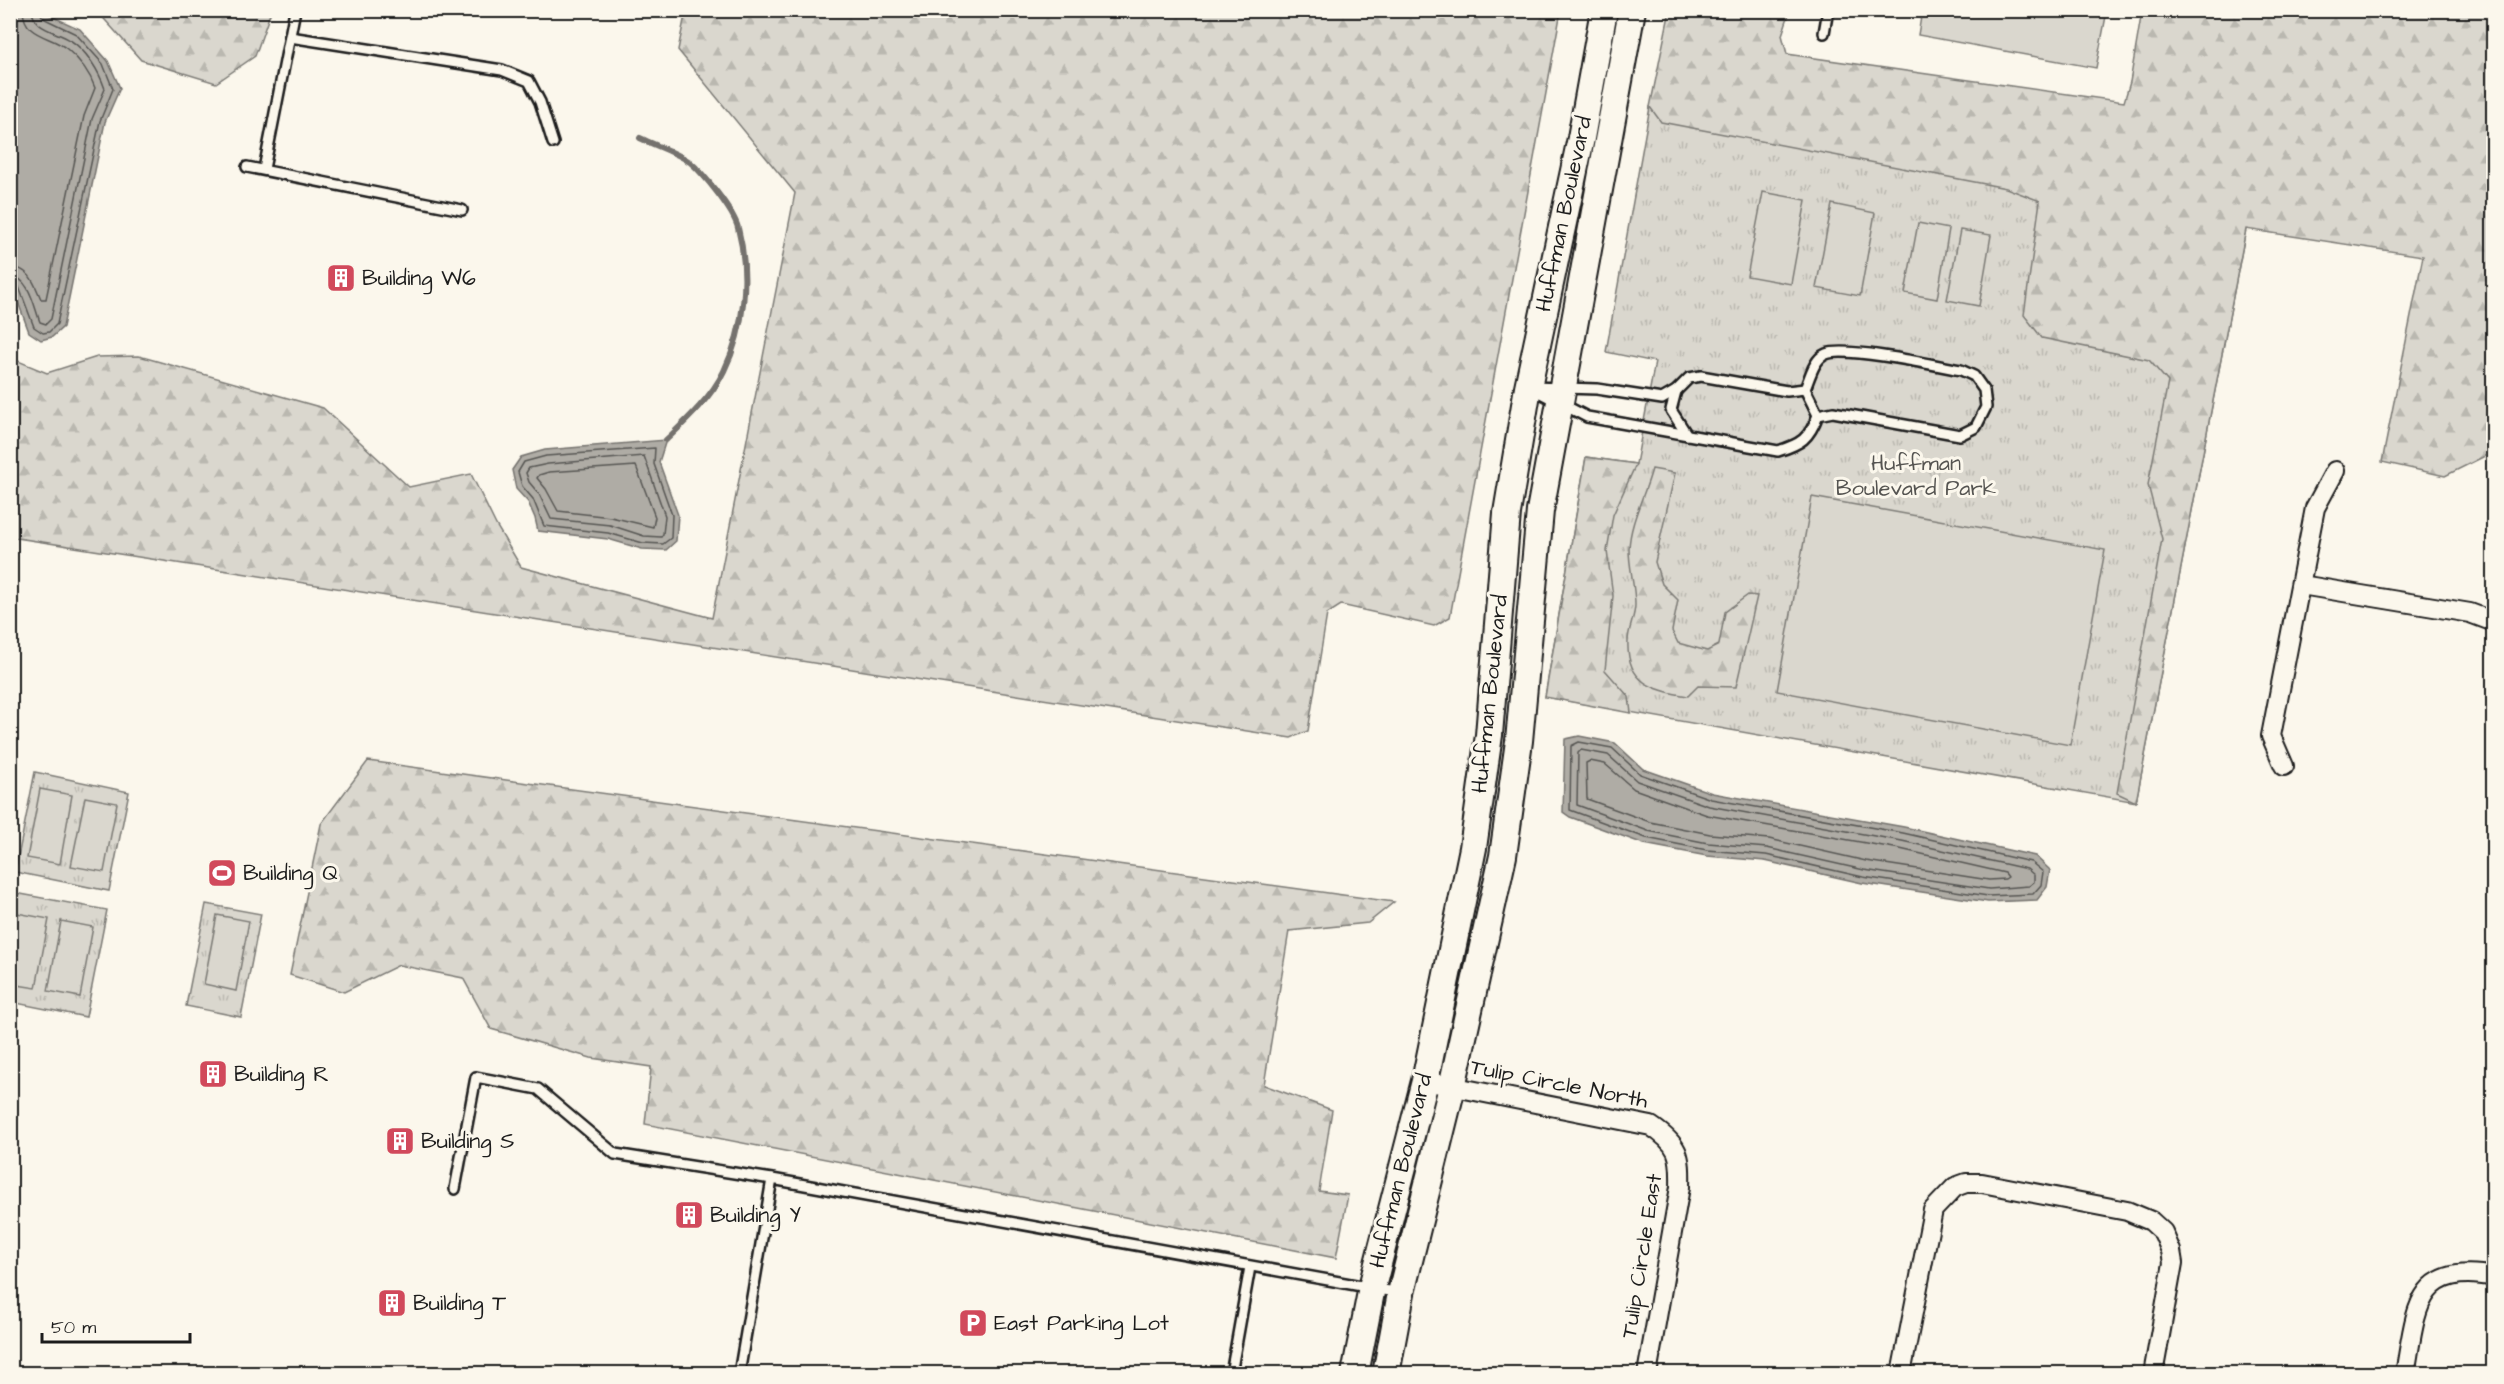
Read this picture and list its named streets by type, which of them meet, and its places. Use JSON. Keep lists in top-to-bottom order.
{
  "streets": {
    "street": ["Huffman Boulevard", "Tulip Circle North", "Tulip Circle East"]
  },
  "crossings": [
    ["Huffman Boulevard", "Tulip Circle North"],
    ["Tulip Circle North", "Tulip Circle East"]
  ],
  "parks": ["Huffman Boulevard Park"],
  "places": {
    "building": [
      "Building W6",
      "Building R",
      "Building S",
      "Building Y",
      "Building T"
    ],
    "sports": ["Building Q"],
    "parking": ["East Parking Lot"]
  },
  "scale_bar": "50 m"
}
